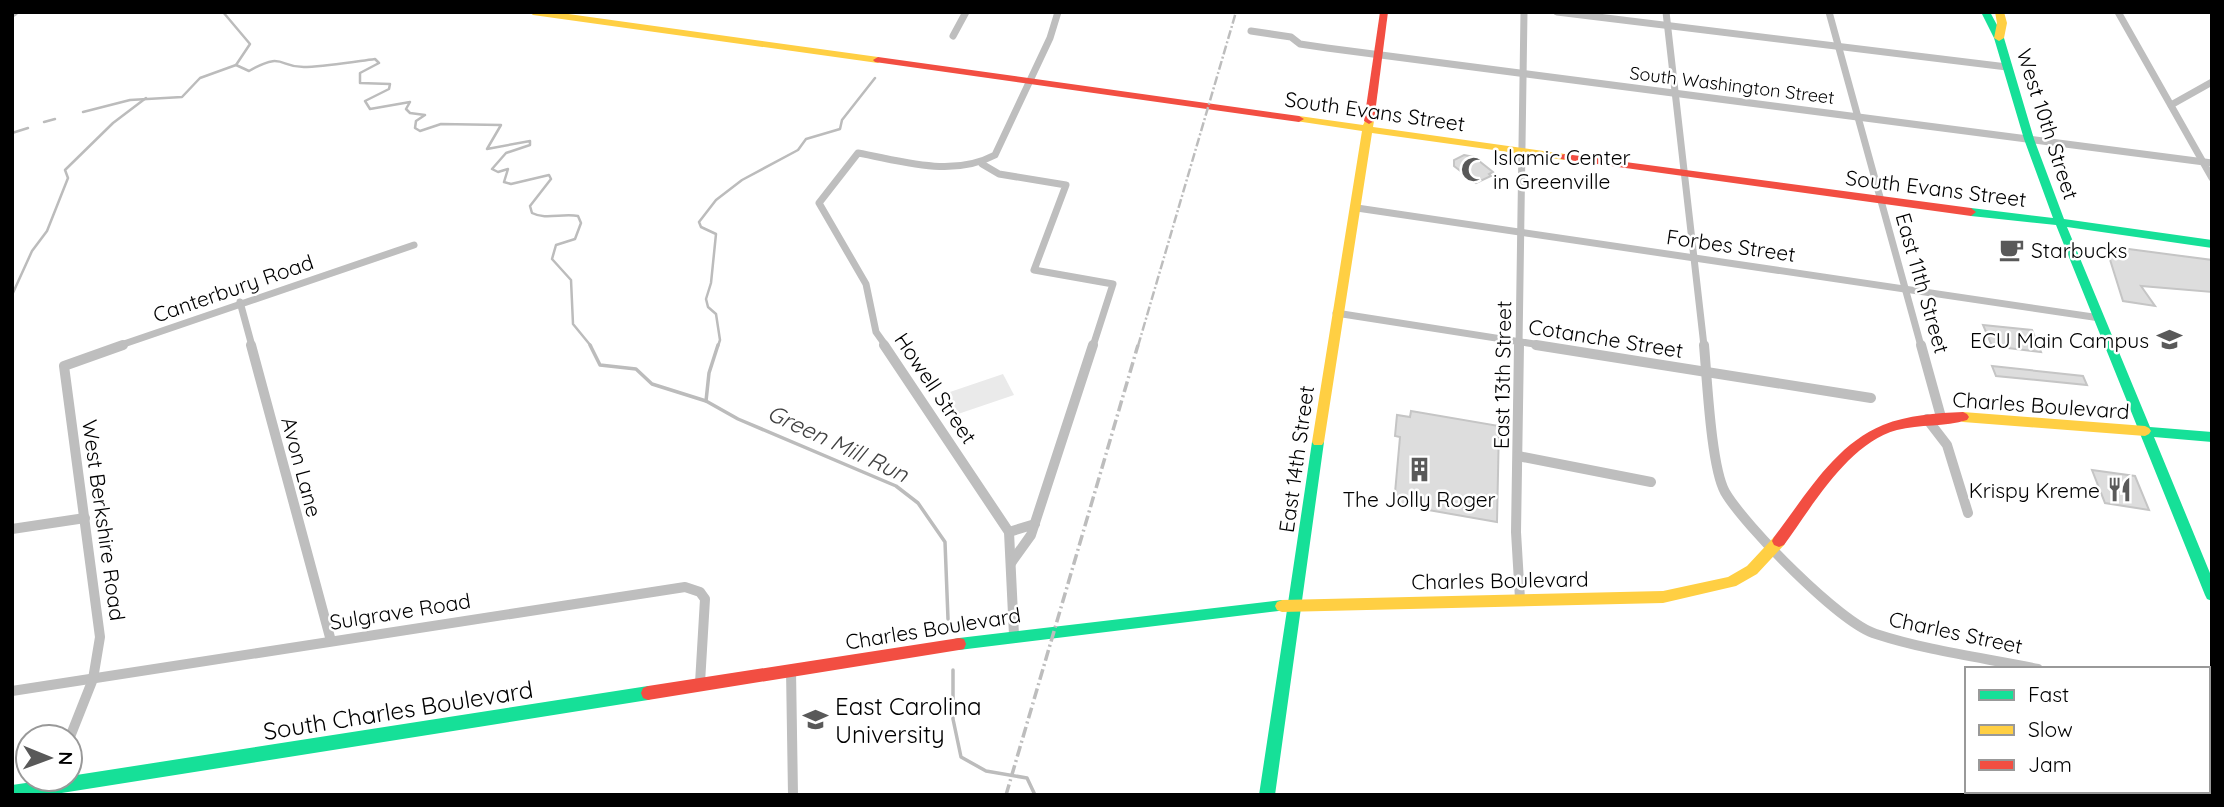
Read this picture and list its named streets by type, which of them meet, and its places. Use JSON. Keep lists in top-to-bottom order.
{
  "streets": {
    "main road": [
      "South Evans Street",
      "West 10th Street",
      "Charles Boulevard",
      "East 14th Street",
      "South Charles Boulevard"
    ],
    "street": [
      "South Washington Street",
      "Forbes Street",
      "East 11th Street",
      "Canterbury Road",
      "Cotanche Street",
      "East 13th Street",
      "Howell Street",
      "Avon Lane",
      "West Berkshire Road",
      "Sulgrave Road",
      "Charles Street"
    ]
  },
  "crossings": [
    ["South Washington Street", "West 10th Street"],
    ["South Washington Street", "East 11th Street"],
    ["South Washington Street", "East 13th Street"],
    ["South Washington Street", "East 14th Street"],
    ["South Washington Street", "Charles Street"],
    ["South Evans Street", "West 10th Street"],
    ["South Evans Street", "East 11th Street"],
    ["South Evans Street", "East 13th Street"],
    ["South Evans Street", "East 14th Street"],
    ["South Evans Street", "Charles Street"],
    ["West 10th Street", "Forbes Street"],
    ["West 10th Street", "Charles Boulevard"],
    ["Forbes Street", "East 11th Street"],
    ["Forbes Street", "East 13th Street"],
    ["Forbes Street", "East 14th Street"],
    ["Forbes Street", "Charles Street"],
    ["East 11th Street", "Charles Boulevard"],
    ["Canterbury Road", "Avon Lane"],
    ["Canterbury Road", "West Berkshire Road"],
    ["Cotanche Street", "East 13th Street"],
    ["Cotanche Street", "East 14th Street"],
    ["Cotanche Street", "Charles Street"],
    ["East 13th Street", "Charles Boulevard"],
    ["Howell Street", "Charles Boulevard"],
    ["Charles Boulevard", "East 14th Street"],
    ["Charles Boulevard", "Charles Street"],
    ["Charles Boulevard", "South Charles Boulevard"],
    ["Avon Lane", "Sulgrave Road"],
    ["West Berkshire Road", "Sulgrave Road"],
    ["Sulgrave Road", "South Charles Boulevard"]
  ],
  "water": ["Green Mill Run"],
  "places": {
    "mosque": ["Islamic Center in Greenville"],
    "cafe": ["Starbucks"],
    "school or university": ["ECU Main Campus", "East Carolina University"],
    "building": ["The Jolly Roger"],
    "restaurant": ["Krispy Kreme"]
  },
  "legend": ["Fast", "Slow", "Jam"],
  "north": "right"
}
